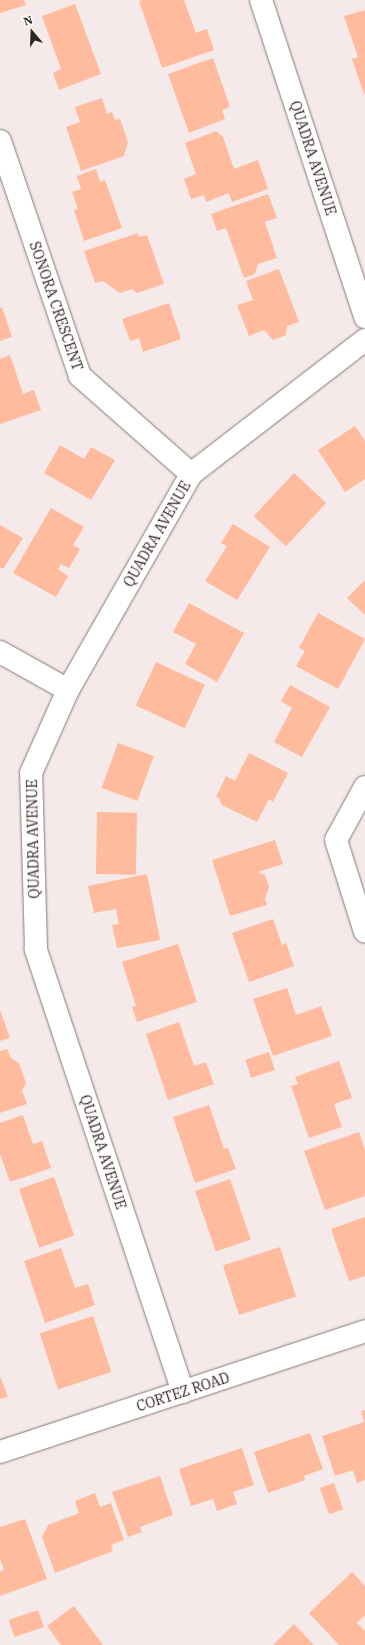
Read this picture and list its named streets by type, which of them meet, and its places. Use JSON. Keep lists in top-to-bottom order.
{
  "streets": {
    "street": ["QUADRA AVENUE", "SONORA CRESCENT", "CORTEZ ROAD"]
  },
  "crossings": [
    ["QUADRA AVENUE", "SONORA CRESCENT"],
    ["QUADRA AVENUE", "CORTEZ ROAD"]
  ],
  "north": "top"
}
